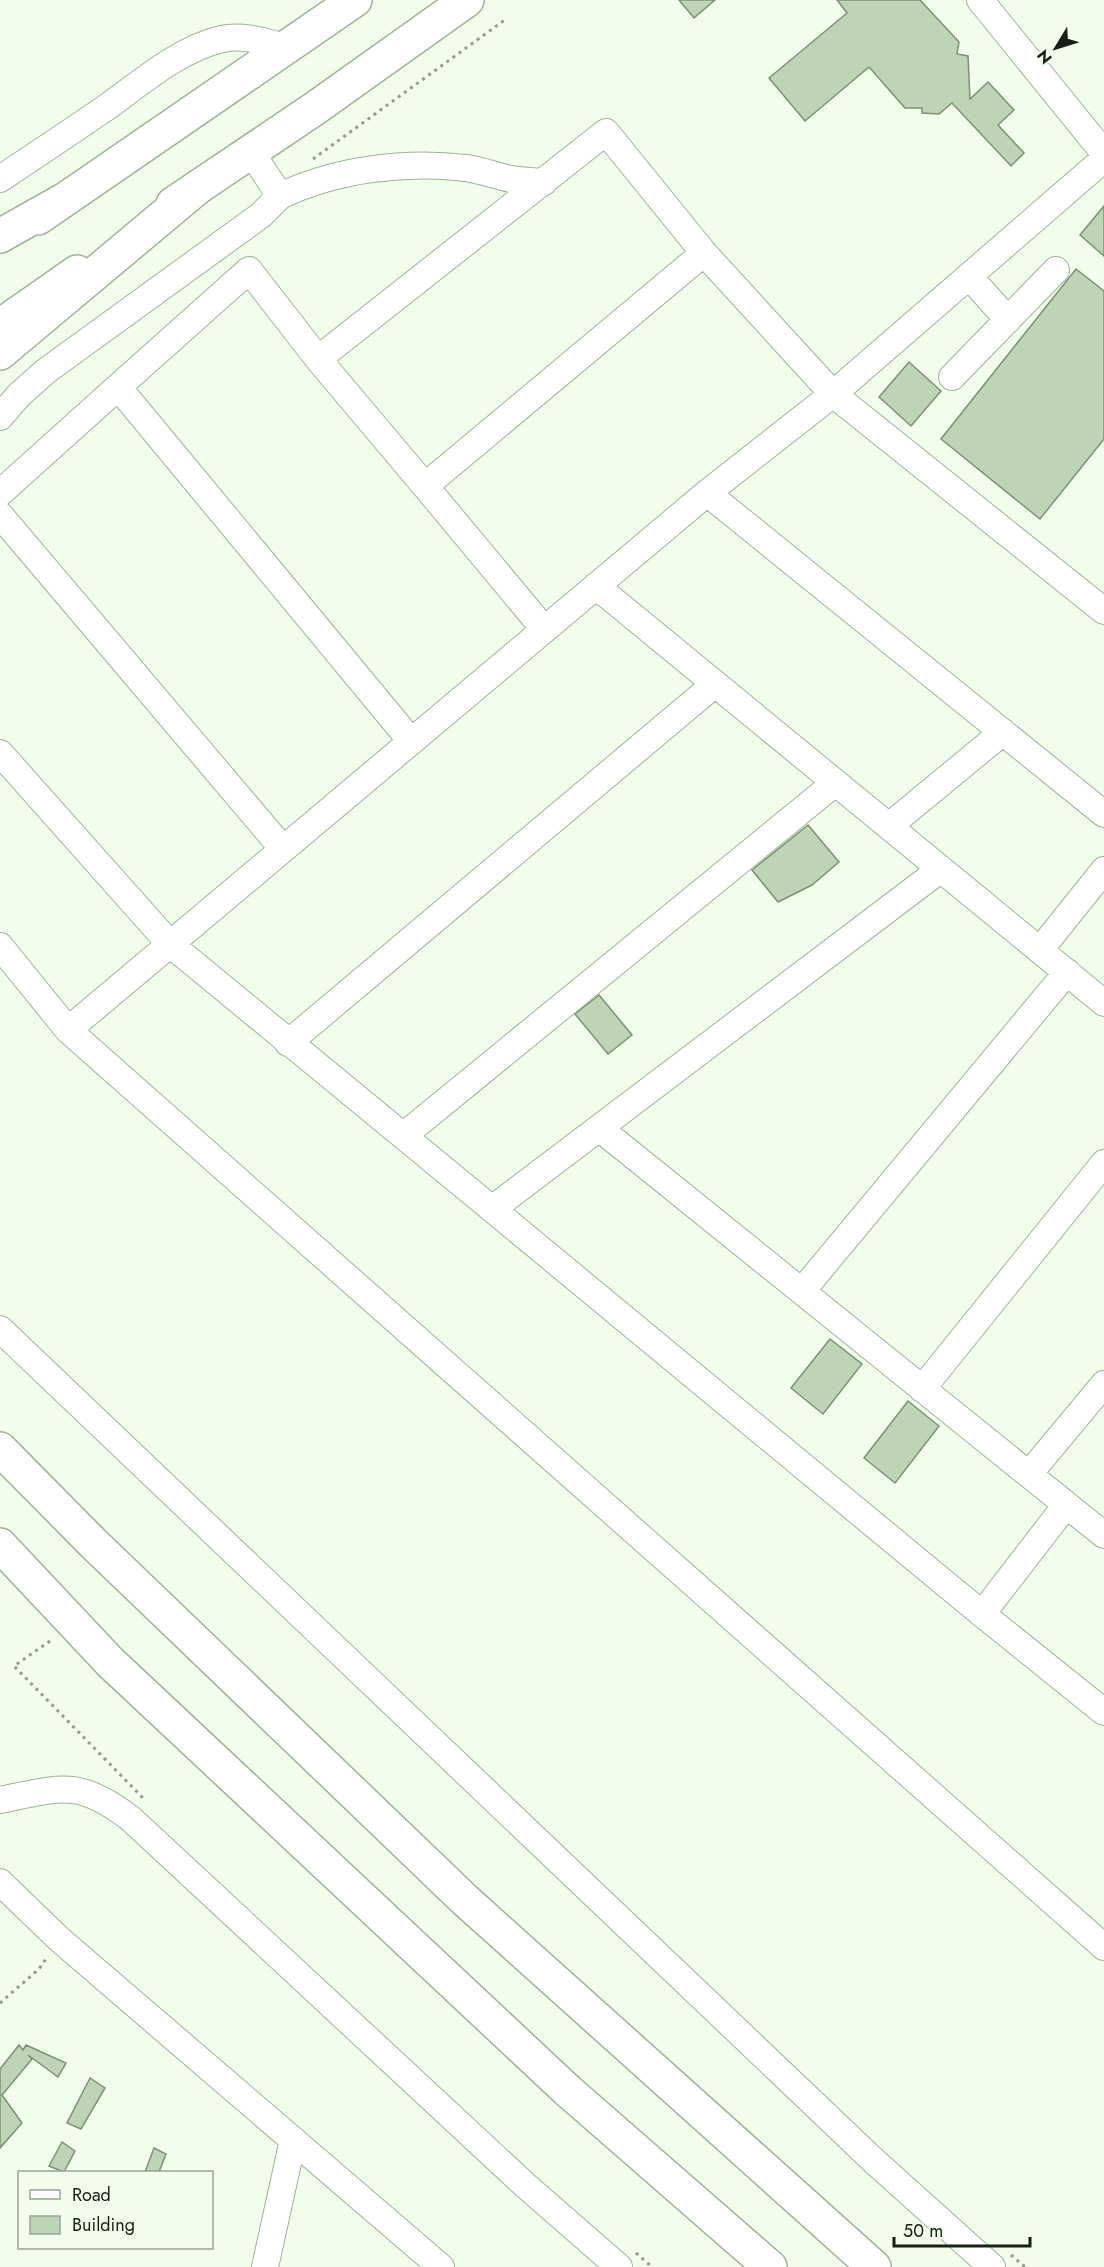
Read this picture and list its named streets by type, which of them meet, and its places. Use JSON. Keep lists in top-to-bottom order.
{
  "legend": ["Road", "Building"],
  "scale_bar": "50 m",
  "north": "bottom left"
}
